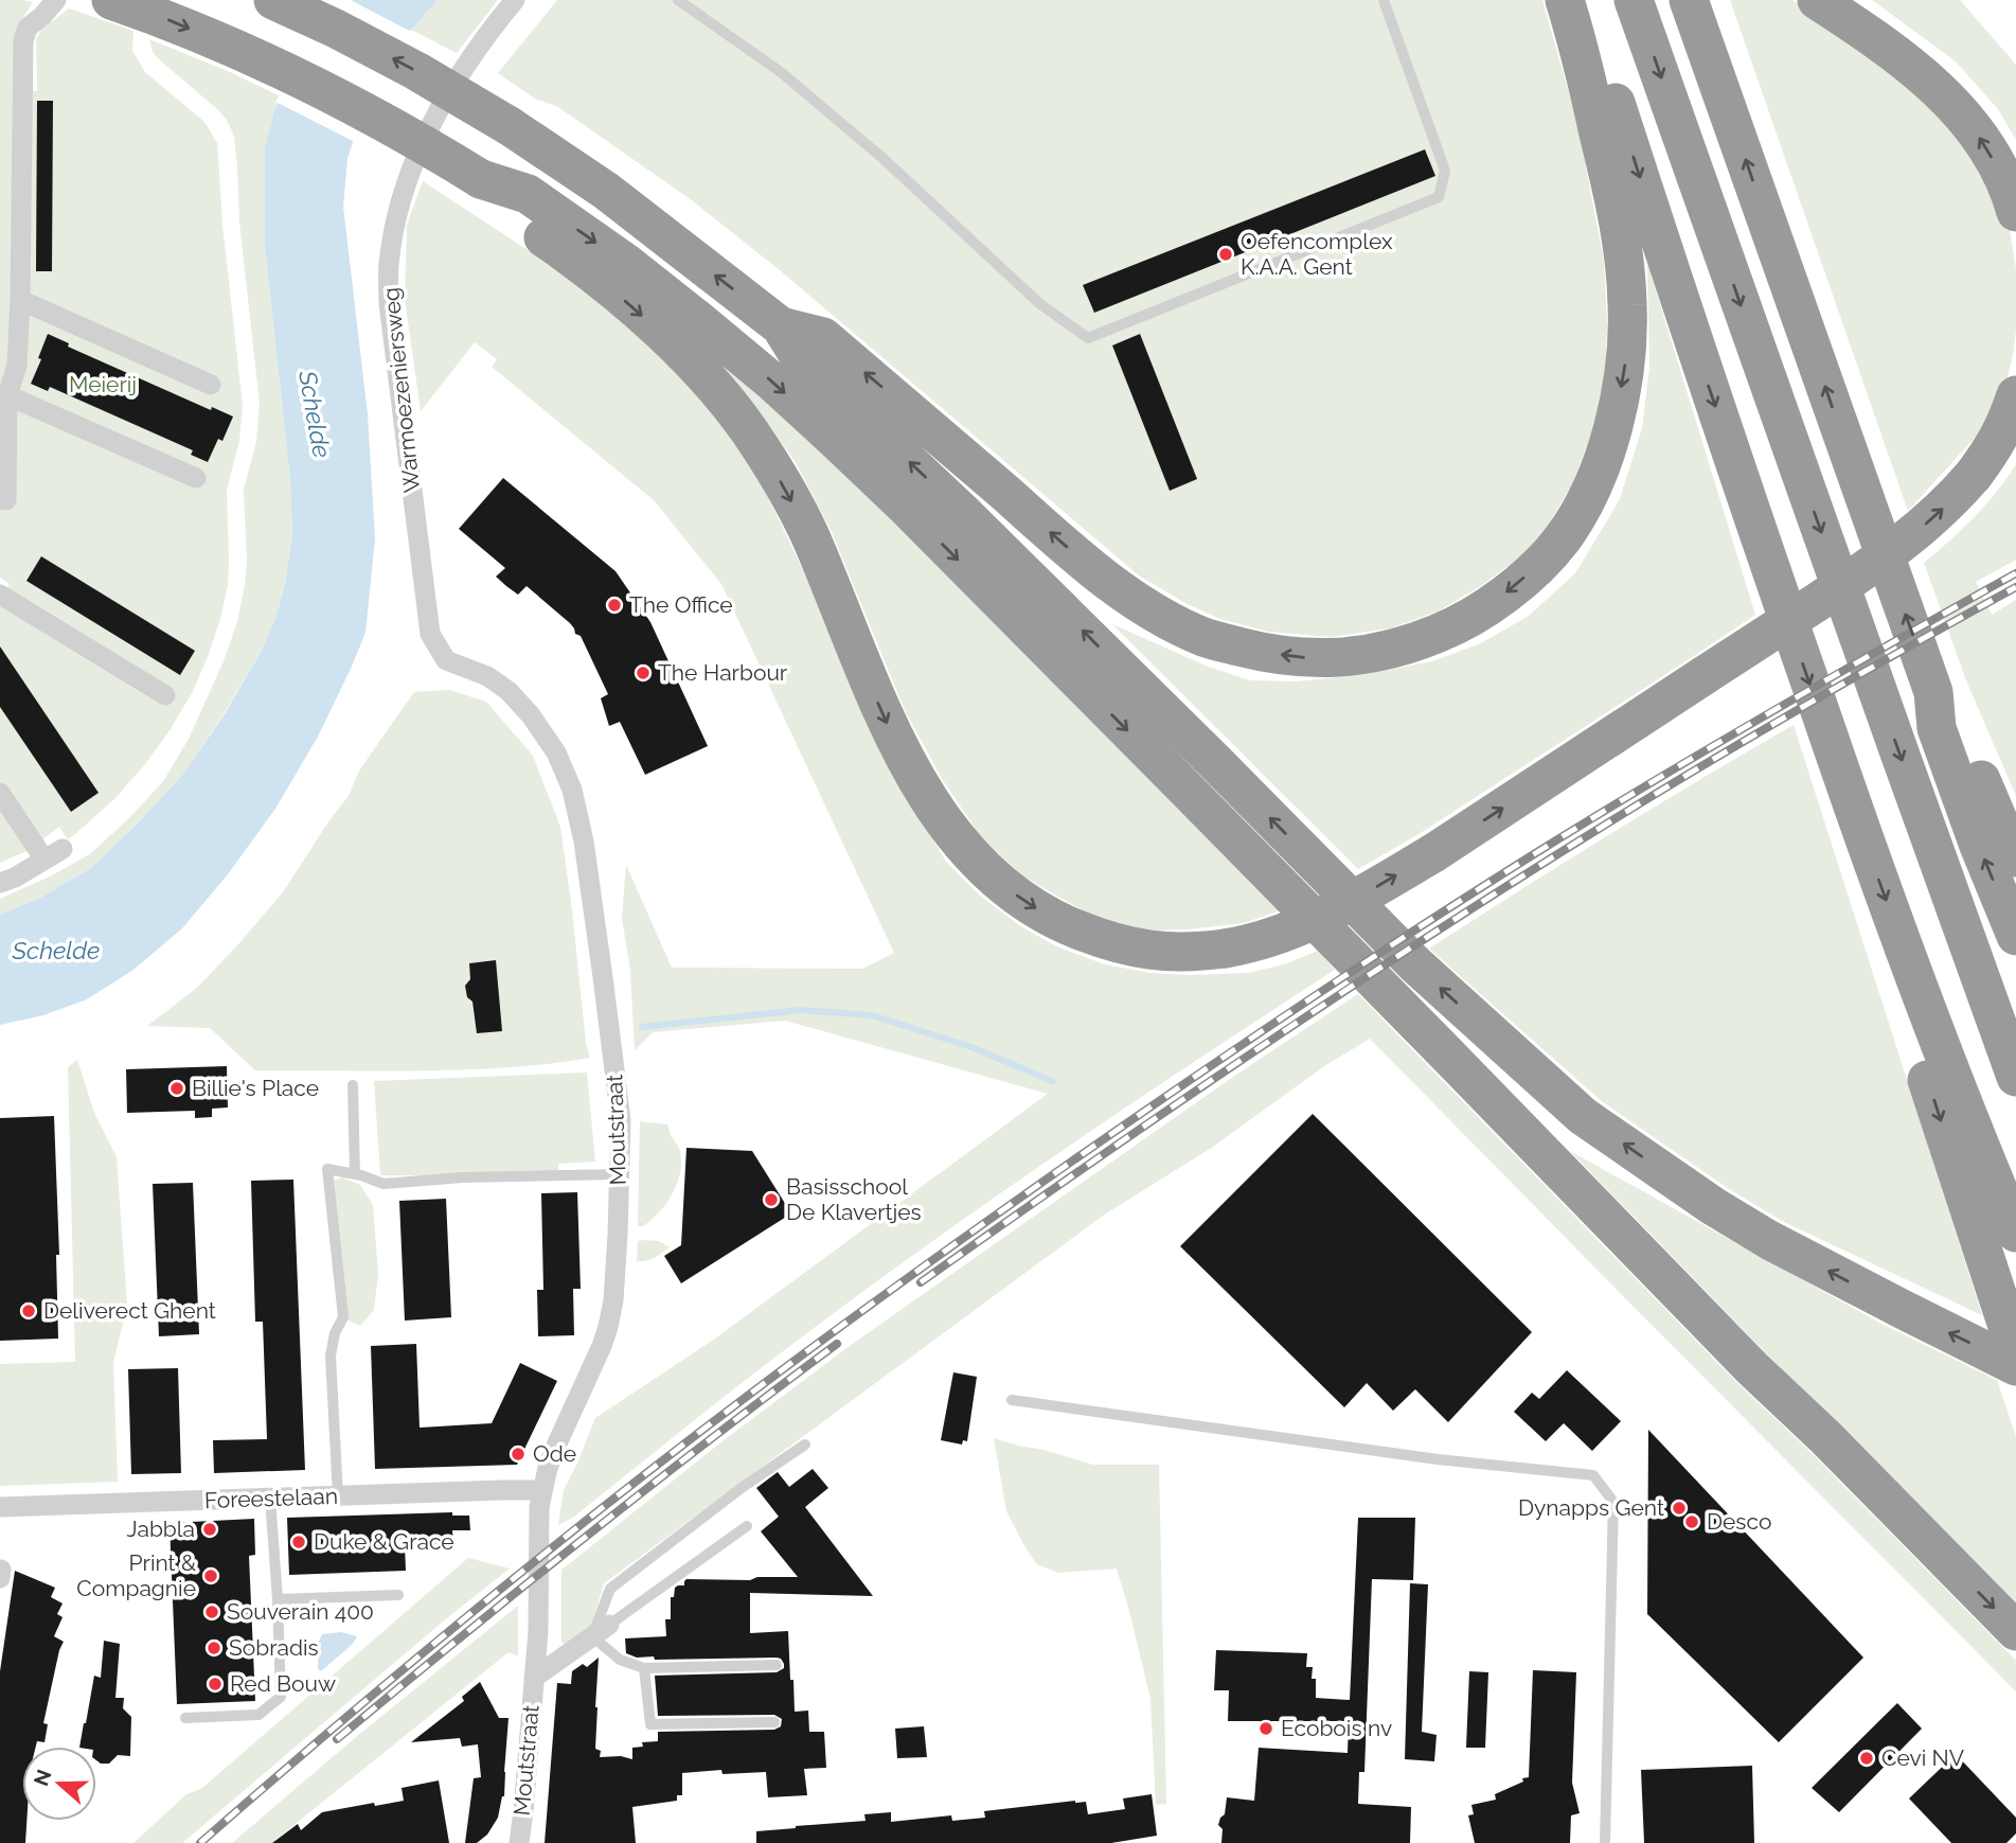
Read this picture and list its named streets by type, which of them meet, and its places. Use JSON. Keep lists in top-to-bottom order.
{
  "streets": {
    "street": ["Warmoezeniersweg", "Moutstraat", "Foreestelaan"]
  },
  "crossings": [
    ["Warmoezeniersweg", "Moutstraat"],
    ["Moutstraat", "Foreestelaan"]
  ],
  "water": ["Schelde"],
  "parks": ["Meierij"],
  "places": [
    "Oefencomplex K.A.A. Gent",
    "The Office",
    "The Harbour",
    "Billie's Place",
    "Basisschool De Klavertjes",
    "Deliverect Ghent",
    "Ode",
    "Dynapps Gent",
    "Desco",
    "Jabbla",
    "Duke & Grace",
    "Print & Compagnie",
    "Souverain 400",
    "Sobradis",
    "Red Bouw",
    "Ecobois nv",
    "Cevi NV"
  ],
  "north": "left"
}
